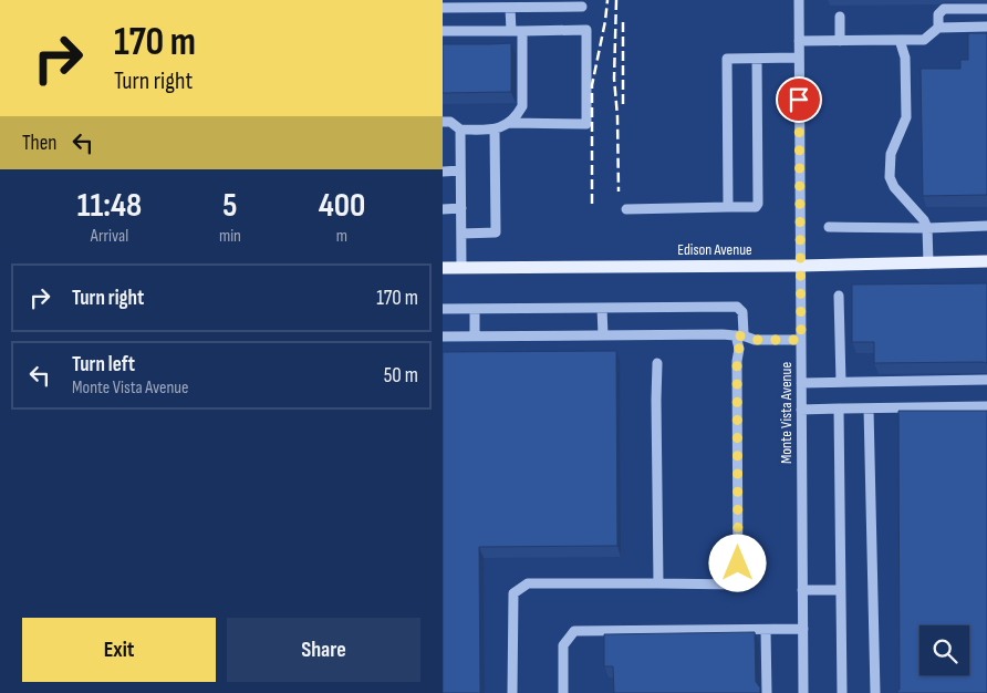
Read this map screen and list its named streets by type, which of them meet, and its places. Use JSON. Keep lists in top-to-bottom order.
{
  "streets": {
    "main road": ["Edison Avenue"],
    "street": ["Monte Vista Avenue"]
  },
  "crossings": [
    ["Edison Avenue", "Monte Vista Avenue"]
  ],
  "page": {
    "turn": ["170 m", "Turn right"],
    "then": "Then",
    "eta": [
      "11:48",
      "Arrival",
      "5",
      "min",
      "400",
      "m"
    ],
    "list": [
      {
        "name": "Turn right",
        "value": "170 m"
      },
      {
        "name": "Turn left",
        "note": "Monte Vista Avenue",
        "value": "50 m"
      }
    ],
    "buttons": ["Exit", "Share"]
  }
}
